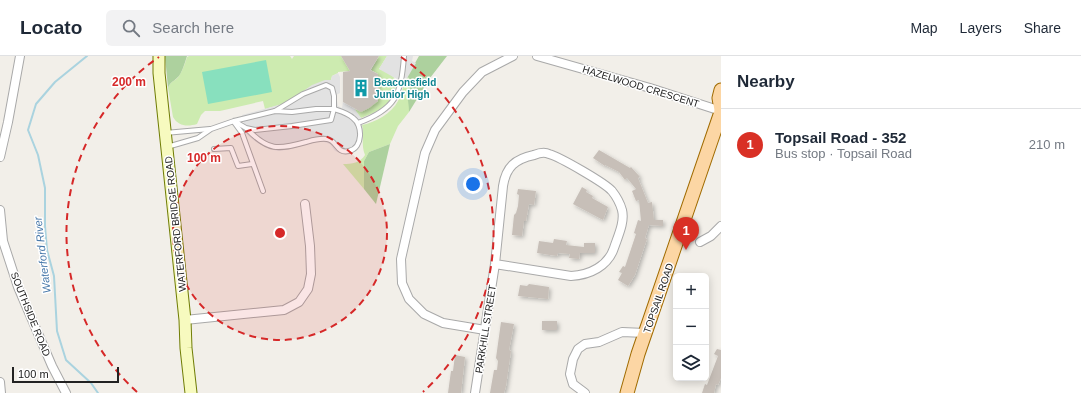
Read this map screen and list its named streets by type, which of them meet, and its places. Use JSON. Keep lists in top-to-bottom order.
{
  "streets": {
    "main road": ["WATERFORD BRIDGE ROAD", "TOPSAIL ROAD"],
    "street": ["HAZELWOOD CRESCENT", "SOUTHSIDE ROAD", "PARKHILL STREET"]
  },
  "crossings": [
    ["HAZELWOOD CRESCENT", "TOPSAIL ROAD"]
  ],
  "water": ["Waterford River"],
  "places": {
    "building": ["Beaconsfield Junior High"]
  },
  "scale_bar": "100 m",
  "page": {
    "header": "Locato",
    "search": "Search here",
    "nav": ["Map", "Layers", "Share"],
    "heading": "Nearby",
    "list": [
      {
        "mark": "1",
        "name": "Topsail Road - 352",
        "note": "Bus stop · Topsail Road",
        "value": "210 m"
      }
    ],
    "pins": "1",
    "map_buttons": ["+", "−"],
    "scale": "100 m"
  },
  "rings": ["200 m", "100 m"]
}
